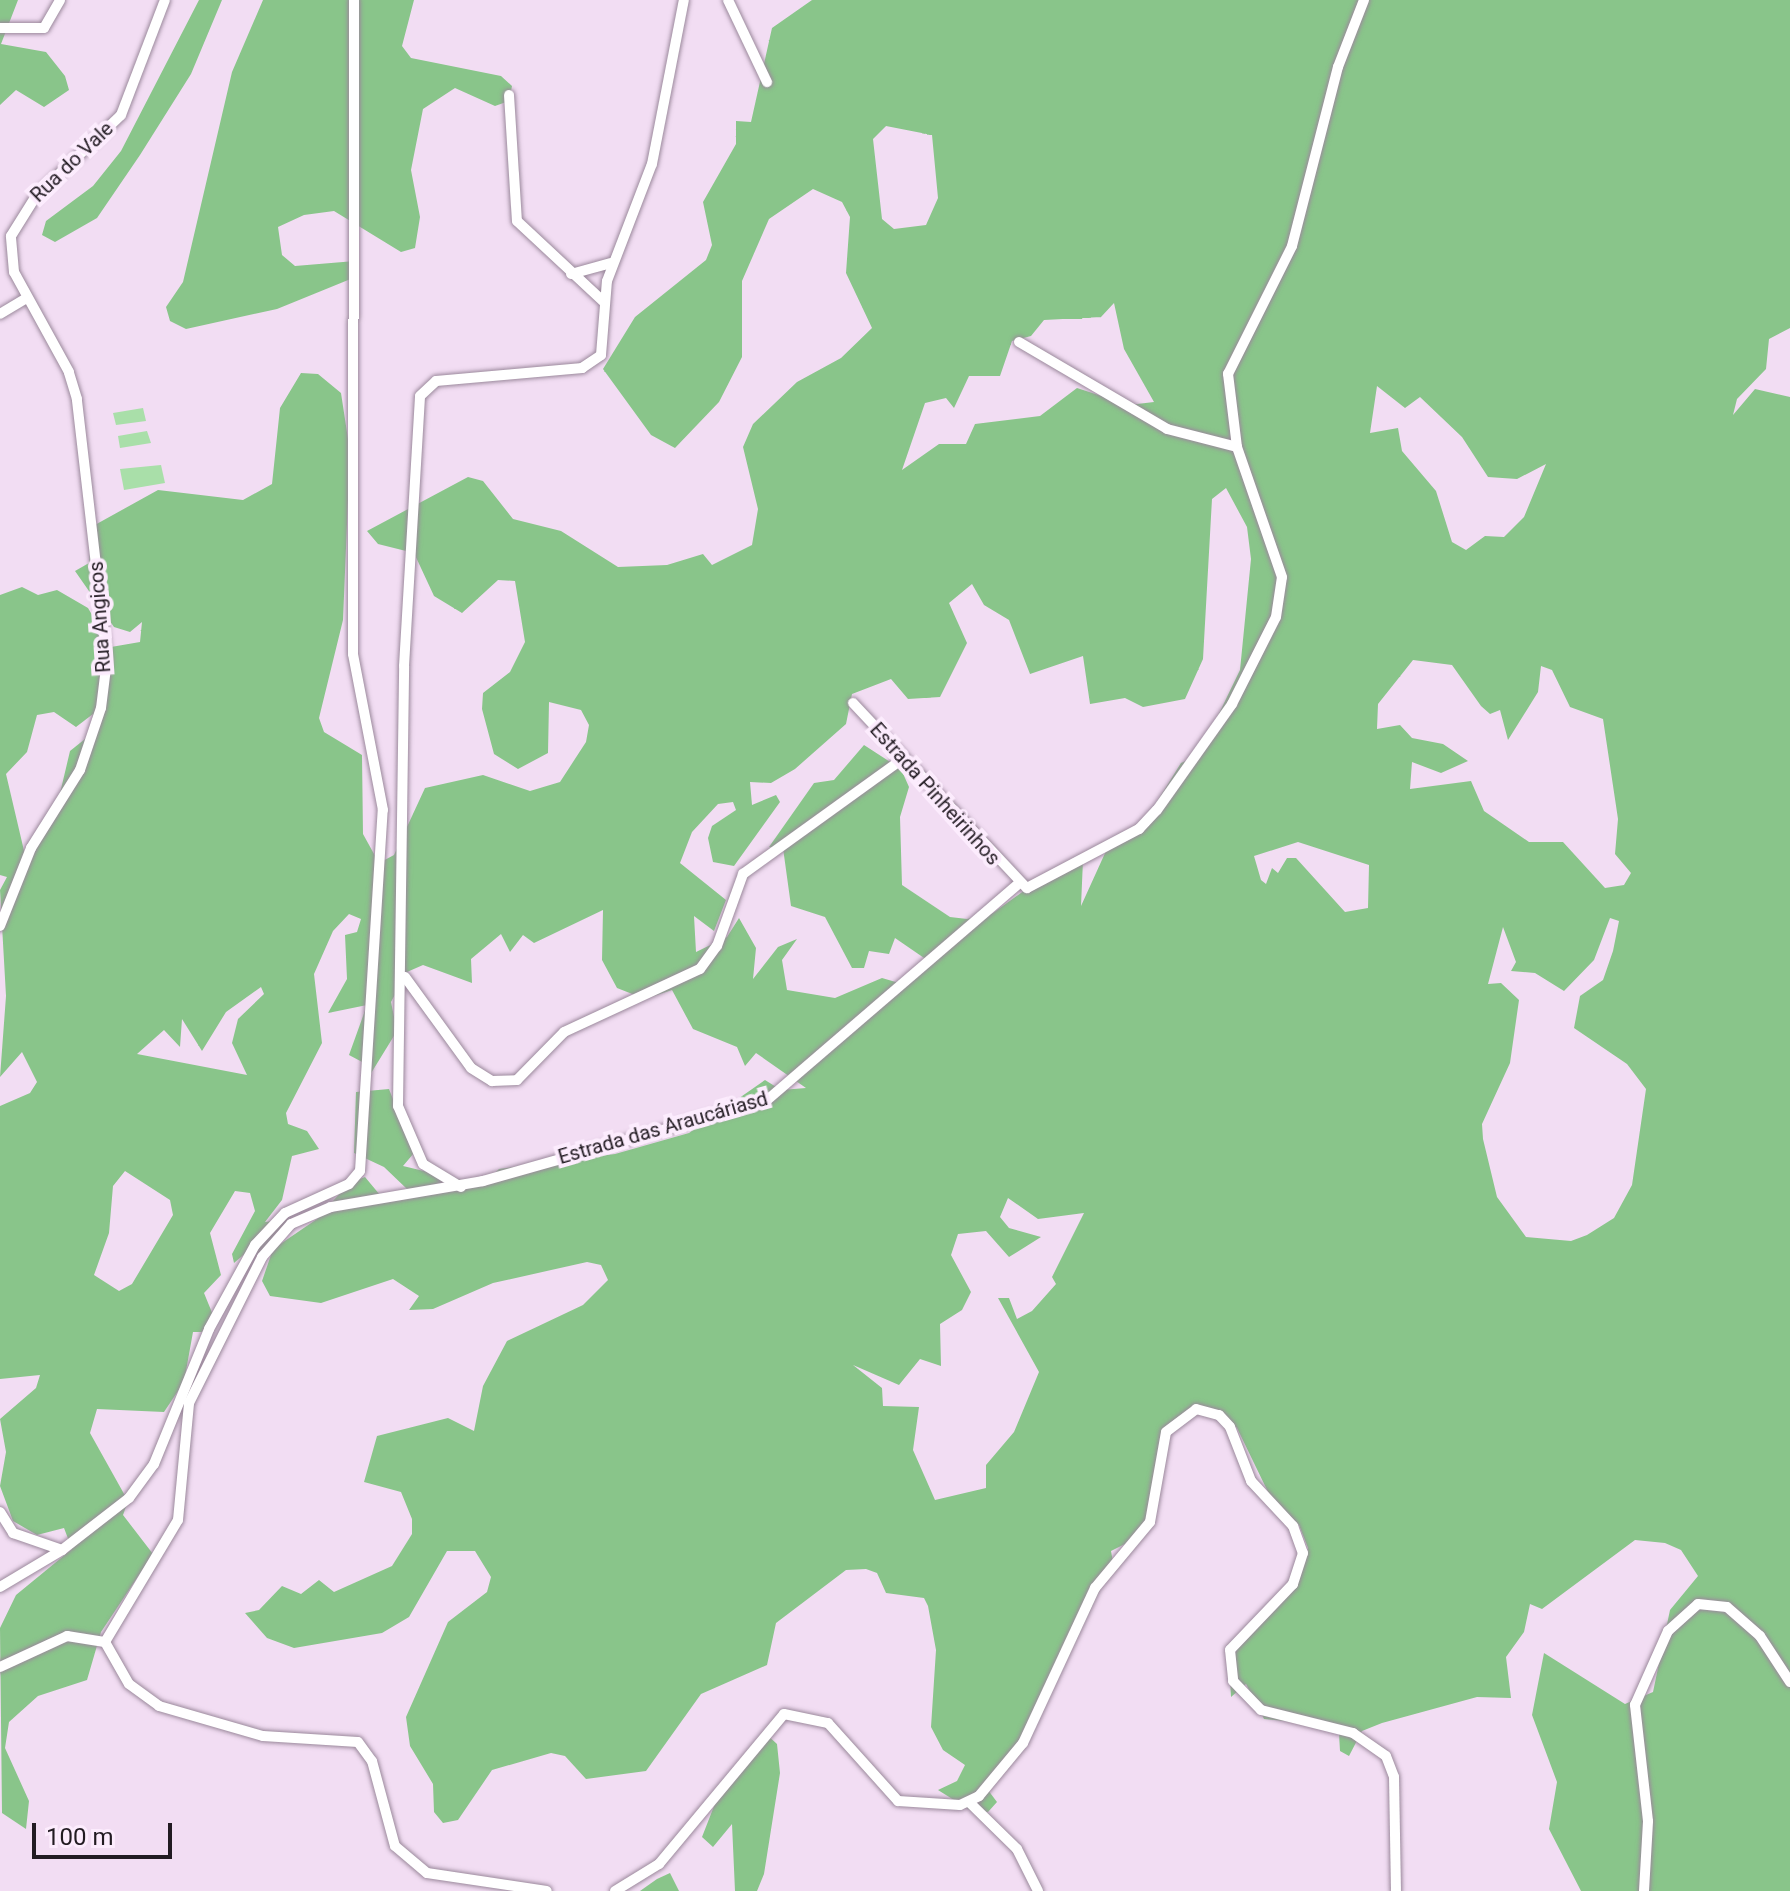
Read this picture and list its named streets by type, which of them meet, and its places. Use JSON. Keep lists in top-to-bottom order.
{
  "streets": {
    "street": [
      "Rua do Vale",
      "Rua Angicos",
      "Estrada Pinheirinhos",
      "Estrada das Araucáriasd"
    ]
  },
  "crossings": [
    ["Rua do Vale", "Rua Angicos"],
    ["Estrada Pinheirinhos", "Estrada das Araucáriasd"]
  ],
  "scale_bar": "100 m"
}
